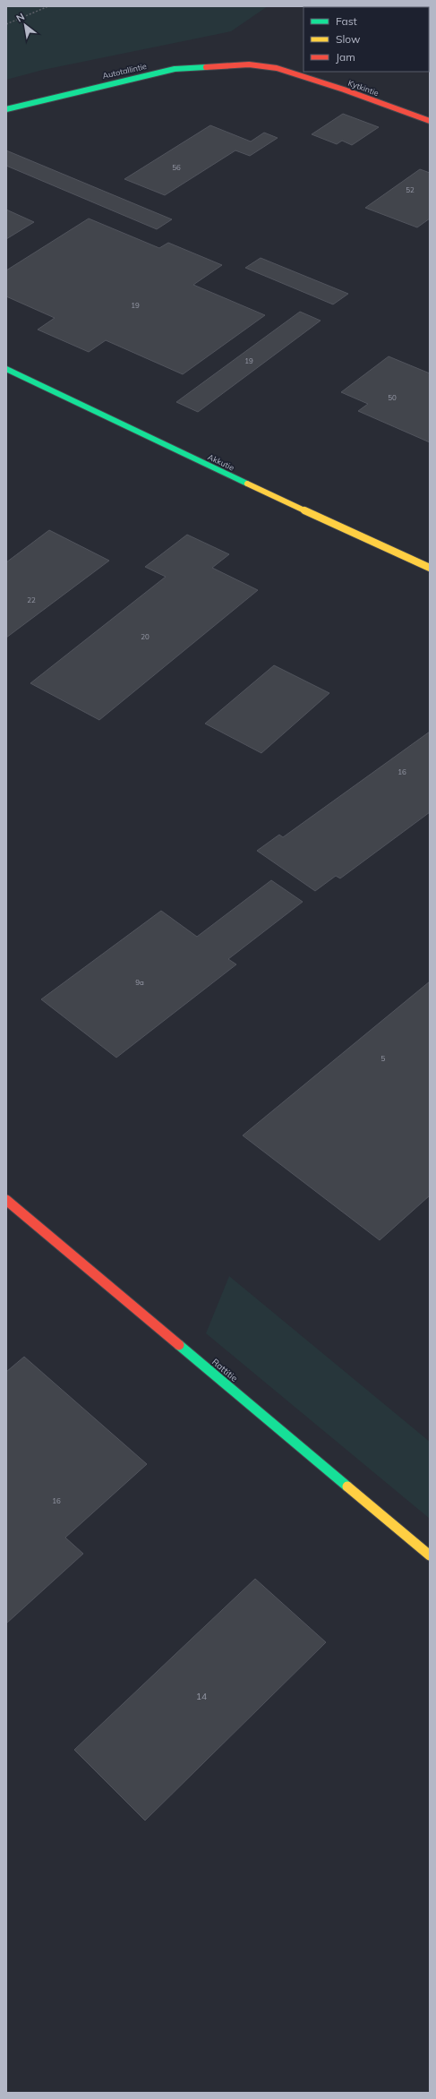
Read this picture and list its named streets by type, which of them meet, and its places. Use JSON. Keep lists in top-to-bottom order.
{
  "streets": {
    "street": [
      "Autotallintie",
      "Kytkintie",
      "Akkutie",
      "Rattitie"
    ]
  },
  "crossings": [
    ["Autotallintie", "Kytkintie"]
  ],
  "house_numbers": [
    "56",
    "52",
    "19",
    "19",
    "50",
    "22",
    "20",
    "16",
    "9a",
    "5",
    "16",
    "14"
  ],
  "legend": ["Fast", "Slow", "Jam"],
  "north": "top left"
}
